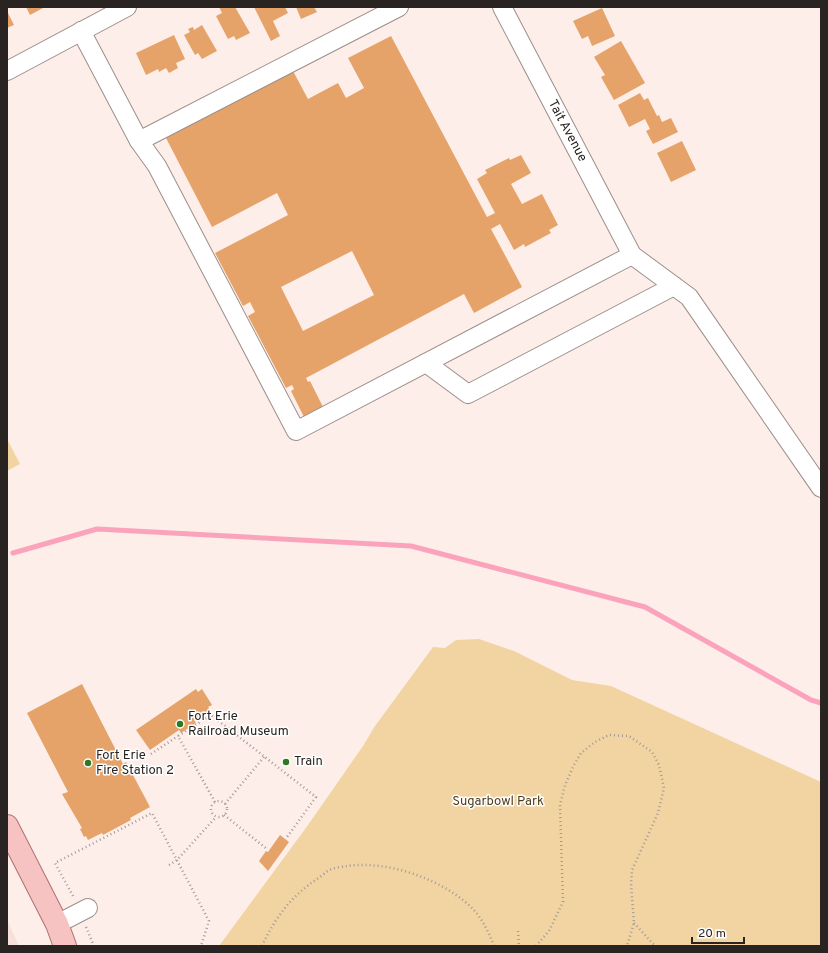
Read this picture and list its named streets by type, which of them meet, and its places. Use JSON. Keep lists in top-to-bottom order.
{
  "streets": {
    "street": ["Tait Avenue"]
  },
  "parks": ["Sugarbowl Park"],
  "places": ["Fort Erie Railroad Museum", "Train", "Fort Erie Fire Station 2"],
  "scale_bar": "20 m"
}
